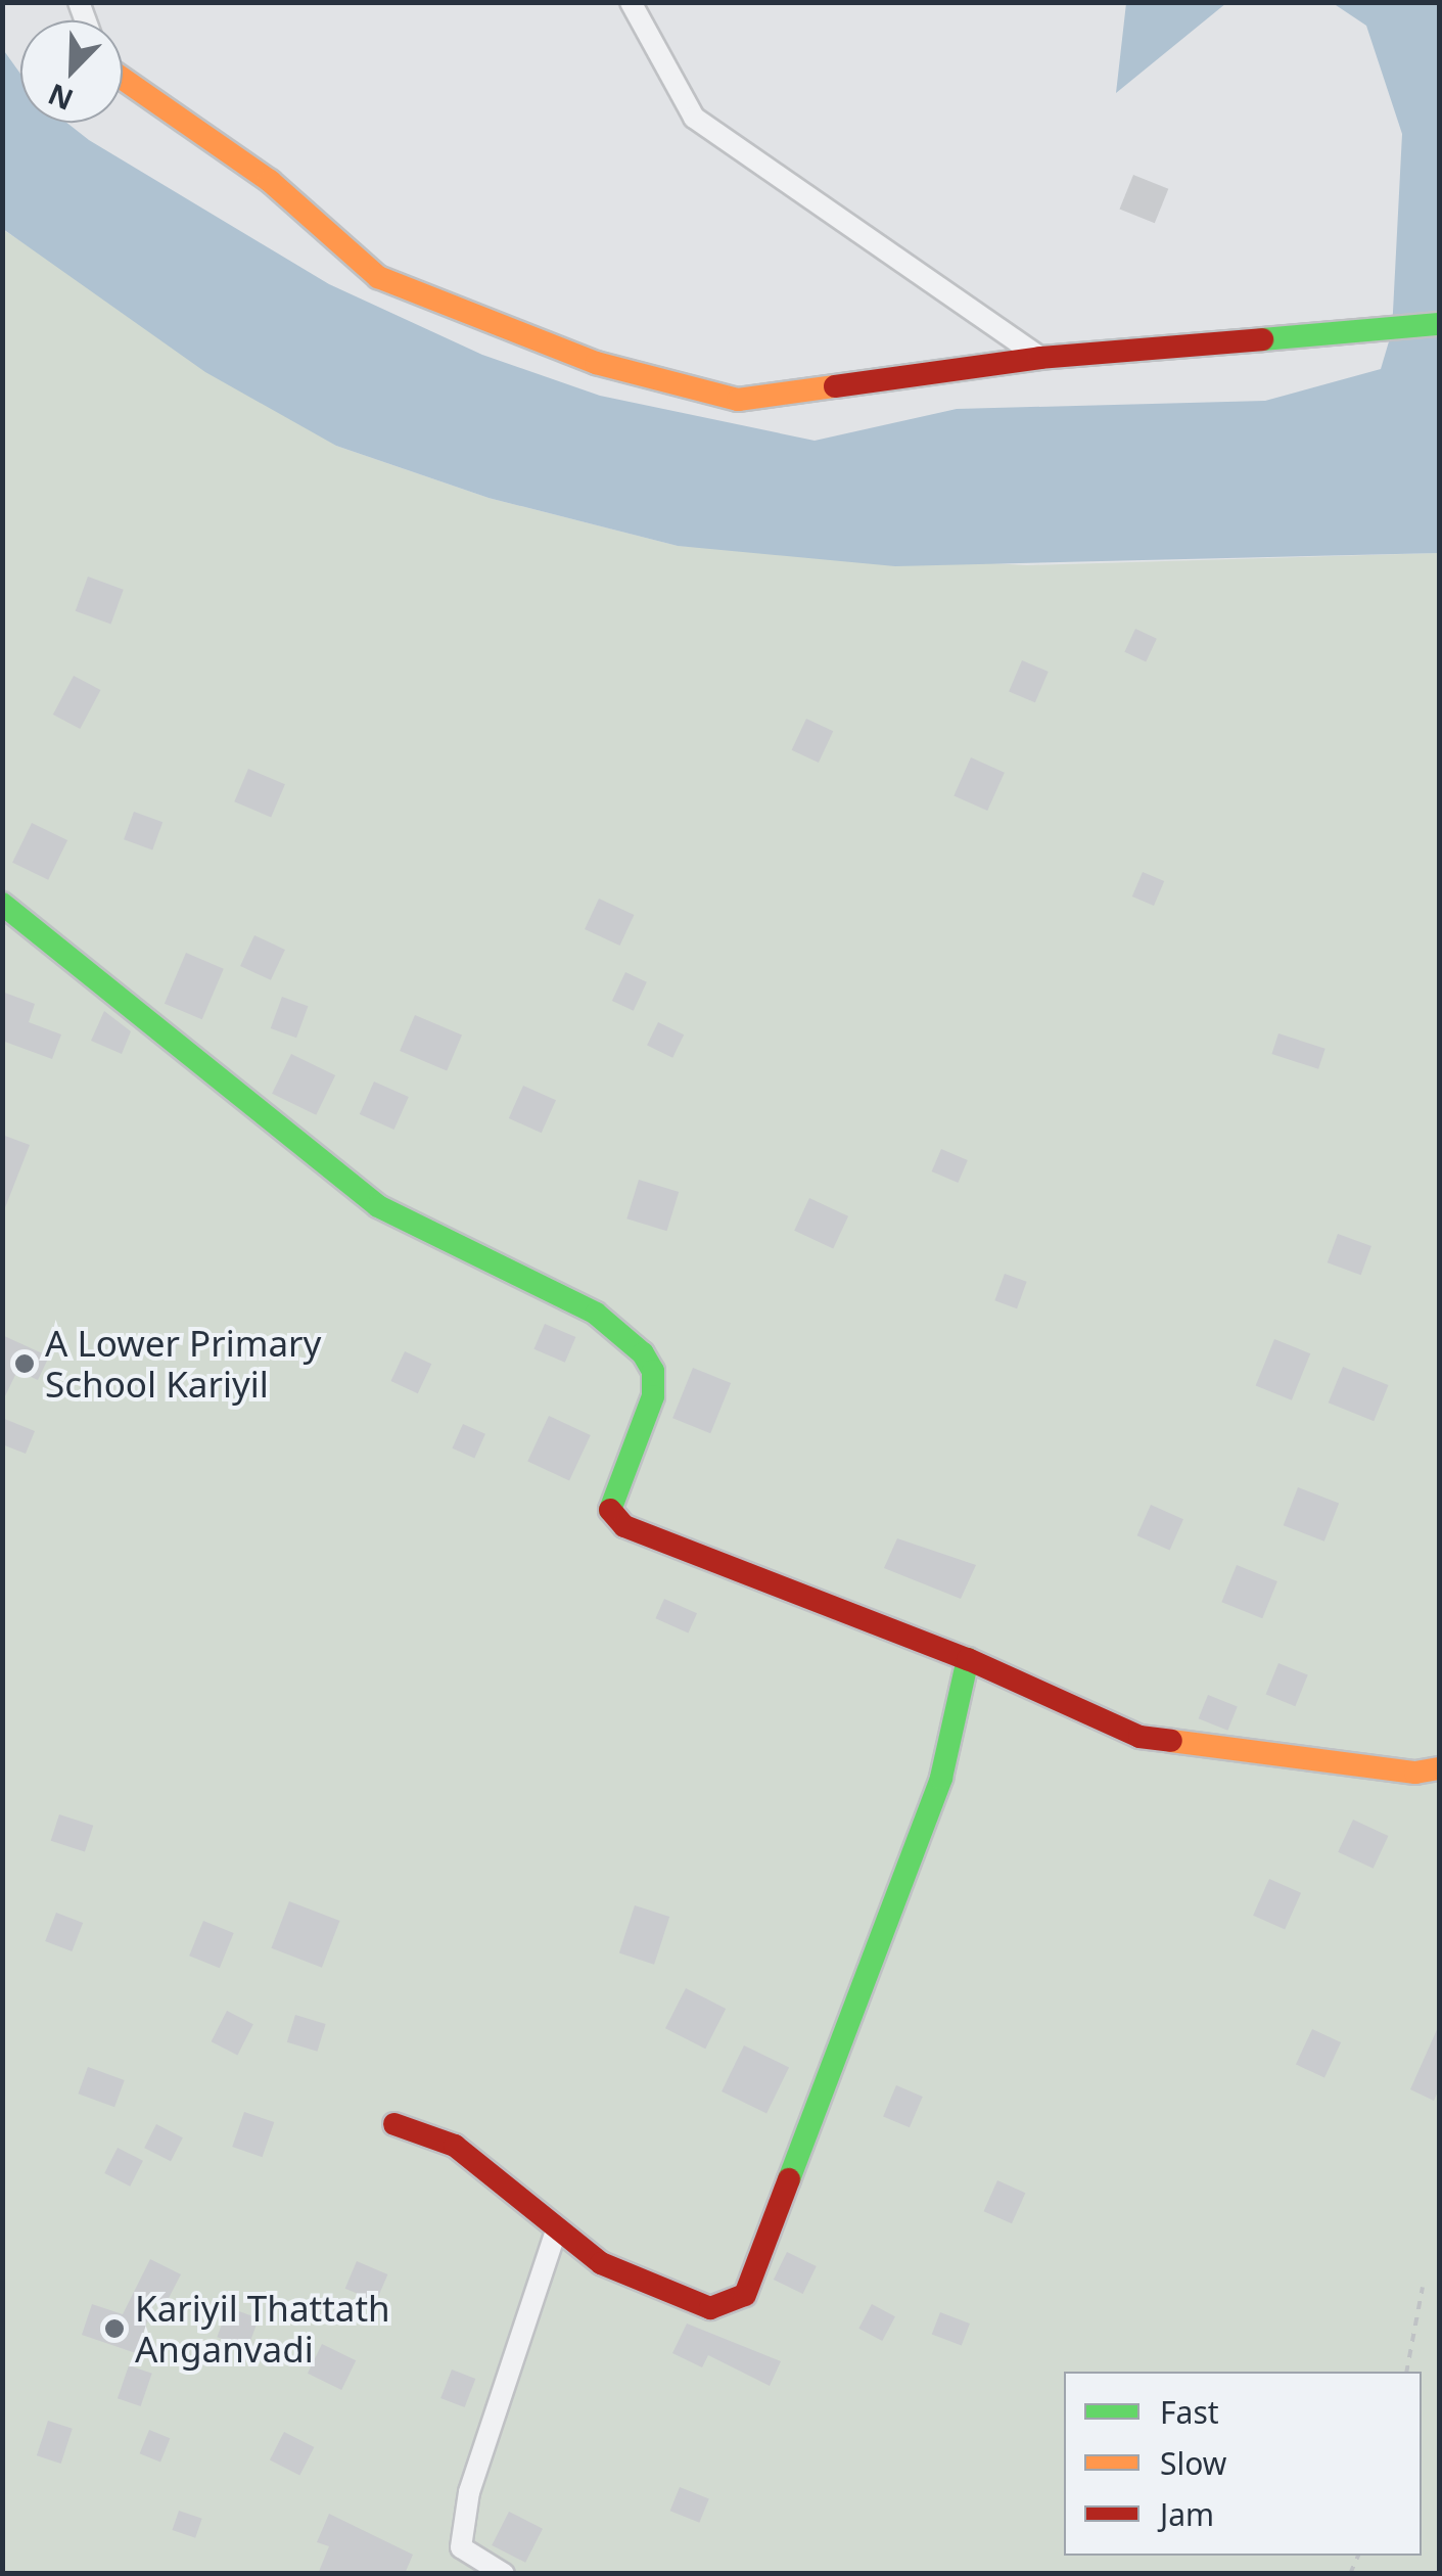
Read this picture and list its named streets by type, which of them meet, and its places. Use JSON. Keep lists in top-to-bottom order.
{
  "places": ["A Lower Primary School Kariyil", "Kariyil Thattath Anganvadi"],
  "legend": ["Fast", "Slow", "Jam"],
  "north": "bottom left"
}
